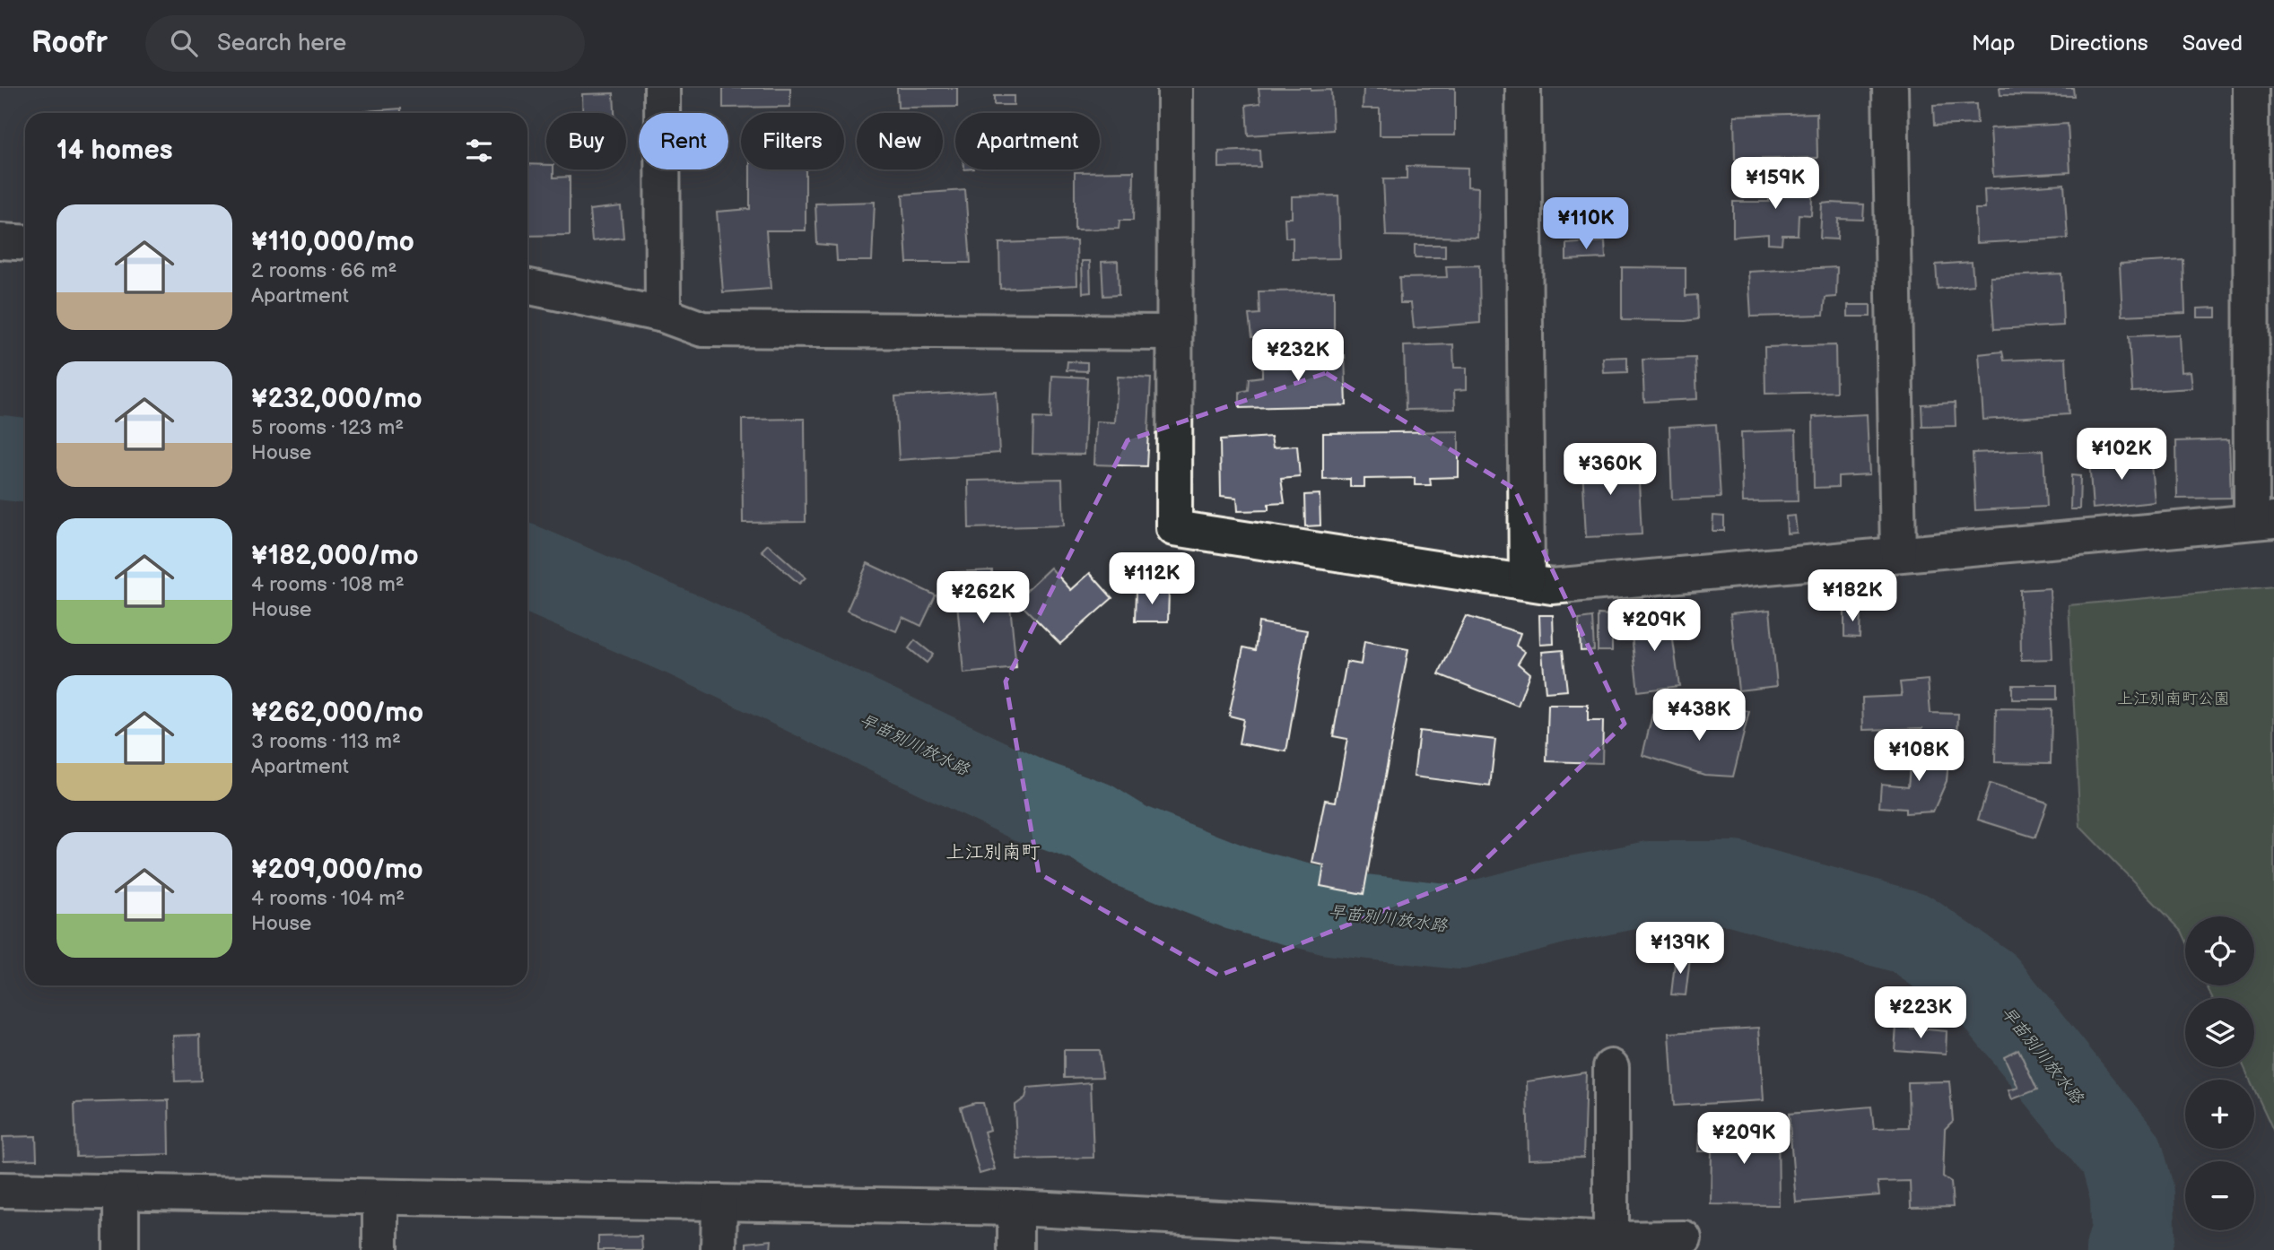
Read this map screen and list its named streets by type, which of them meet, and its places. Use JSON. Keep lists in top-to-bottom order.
{
  "districts": ["上江別南町"],
  "water": ["早苗別川放水路"],
  "parks": ["上江別南町公園"],
  "page": {
    "header": "Roofr",
    "search": "Search here",
    "nav": ["Map", "Directions", "Saved"],
    "chip": [
      "Buy",
      "Rent",
      "Filters",
      "New",
      "Apartment"
    ],
    "heading": "14 homes",
    "price": [
      "¥159K",
      "¥110K",
      "¥232K",
      "¥102K",
      "¥360K",
      "¥112K",
      "¥182K",
      "¥262K",
      "¥209K",
      "¥438K",
      "¥108K",
      "¥139K",
      "¥223K",
      "¥209K"
    ],
    "list": [
      {
        "name": "¥110,000/mo",
        "note": "2 rooms · 66 m² · Apartment"
      },
      {
        "name": "¥232,000/mo",
        "note": "5 rooms · 123 m² · House"
      },
      {
        "name": "¥182,000/mo",
        "note": "4 rooms · 108 m² · House"
      },
      {
        "name": "¥262,000/mo",
        "note": "3 rooms · 113 m² · Apartment"
      },
      {
        "name": "¥209,000/mo",
        "note": "4 rooms · 104 m² · House"
      }
    ],
    "map_buttons": ["+", "−"]
  }
}
